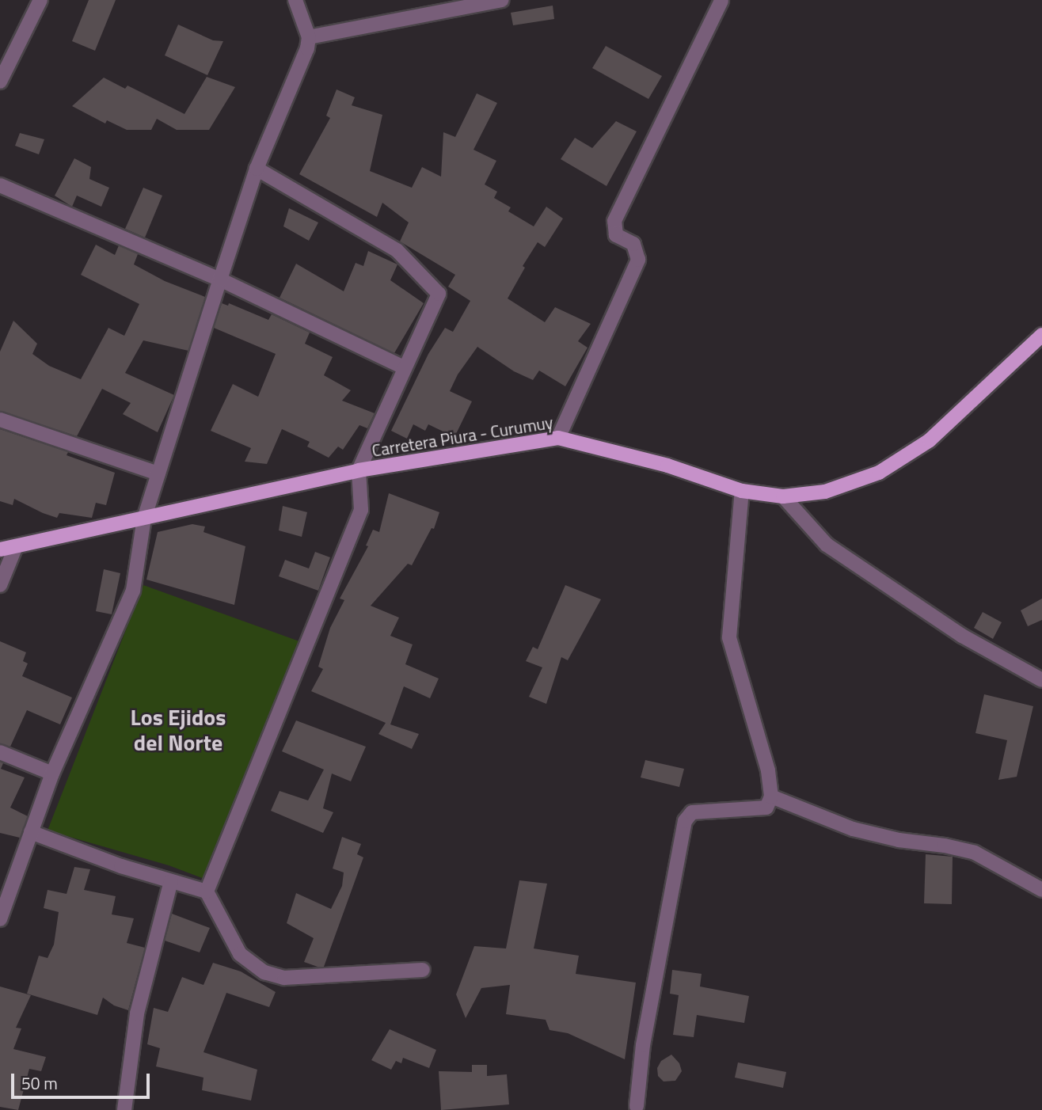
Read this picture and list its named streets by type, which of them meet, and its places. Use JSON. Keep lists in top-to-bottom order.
{
  "streets": {
    "main road": ["Carretera Piura - Curumuy"]
  },
  "districts": ["Los Ejidos del Norte"],
  "scale_bar": "50 m"
}
